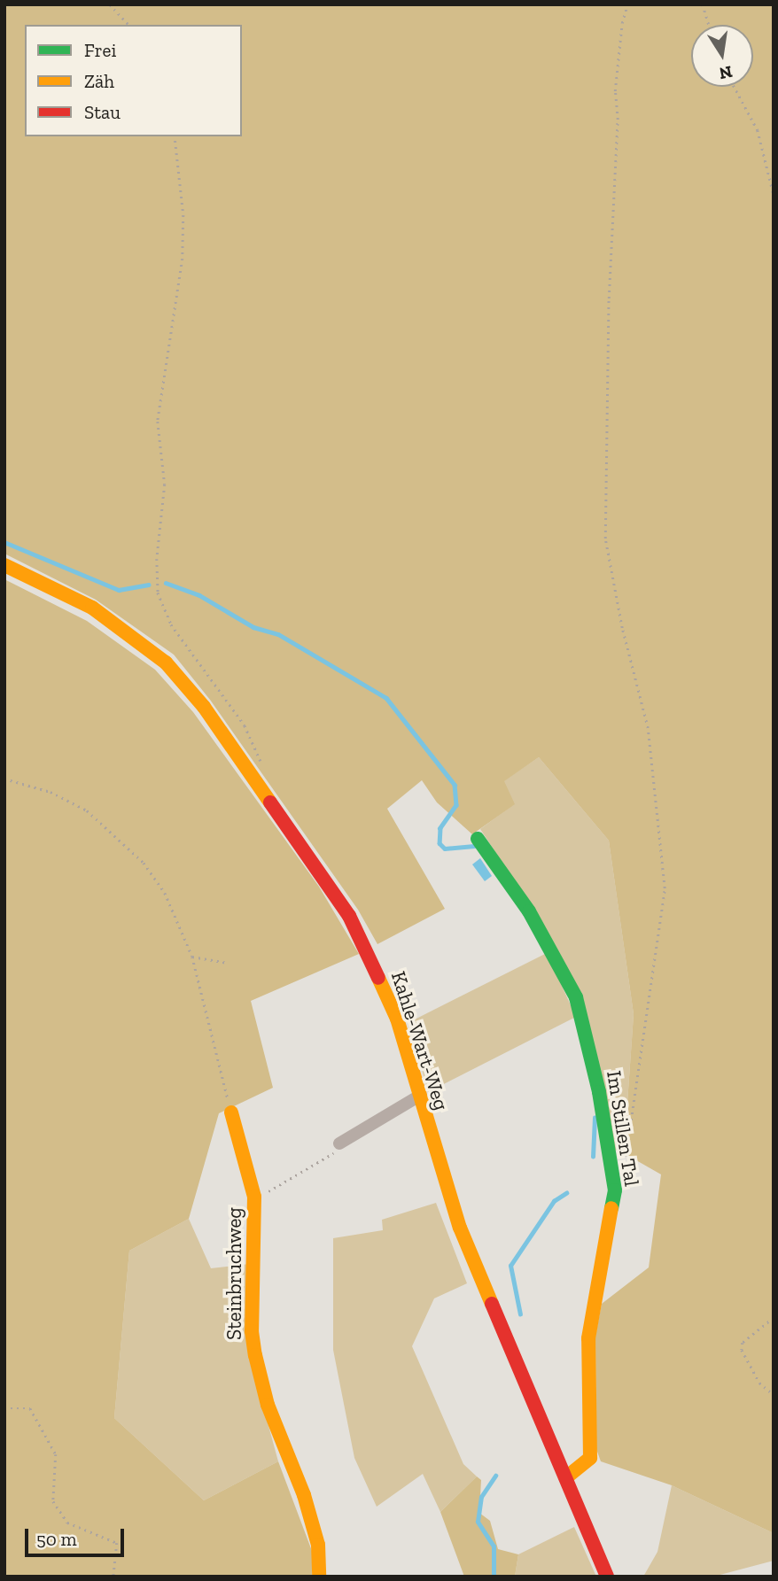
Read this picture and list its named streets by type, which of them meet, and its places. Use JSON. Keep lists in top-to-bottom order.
{
  "streets": {
    "street": ["Kahle-Wart-Weg", "Im Stillen Tal", "Steinbruchweg"]
  },
  "crossings": [
    ["Kahle-Wart-Weg", "Im Stillen Tal"]
  ],
  "legend": ["Frei", "Zäh", "Stau"],
  "scale_bar": "50 m",
  "north": "bottom"
}
